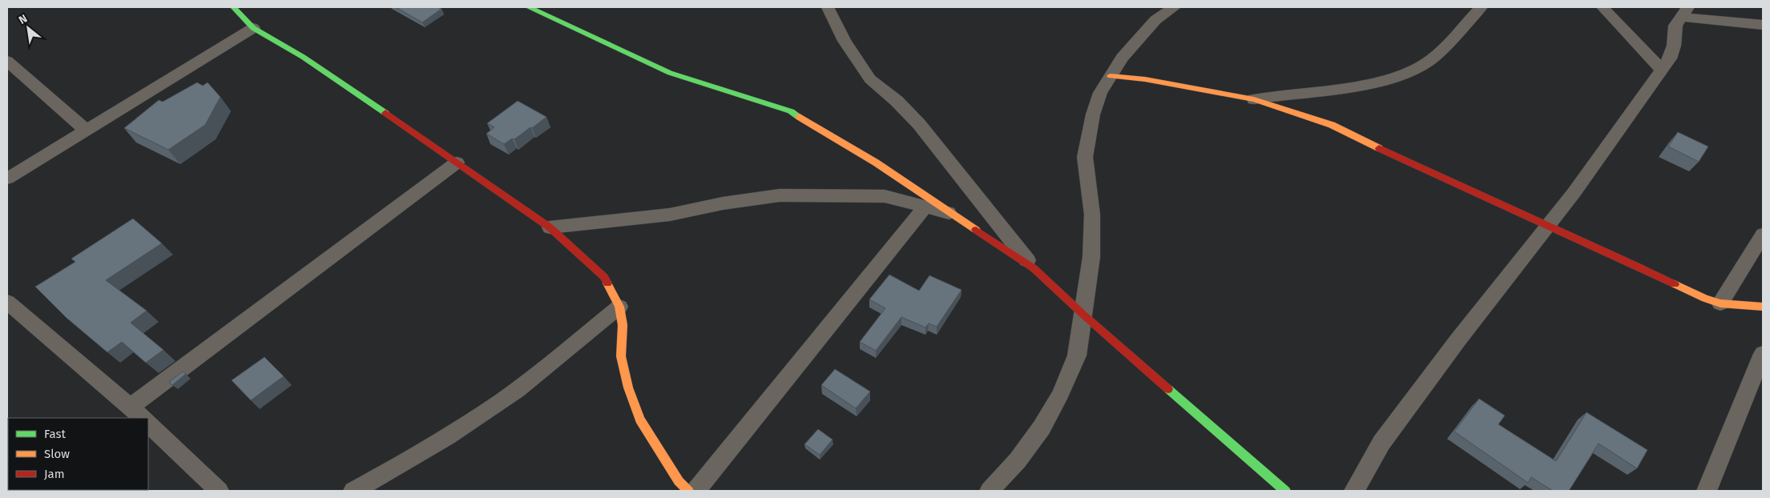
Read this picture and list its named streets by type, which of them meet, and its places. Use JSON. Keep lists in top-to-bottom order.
{
  "legend": ["Fast", "Slow", "Jam"],
  "north": "top left"
}
